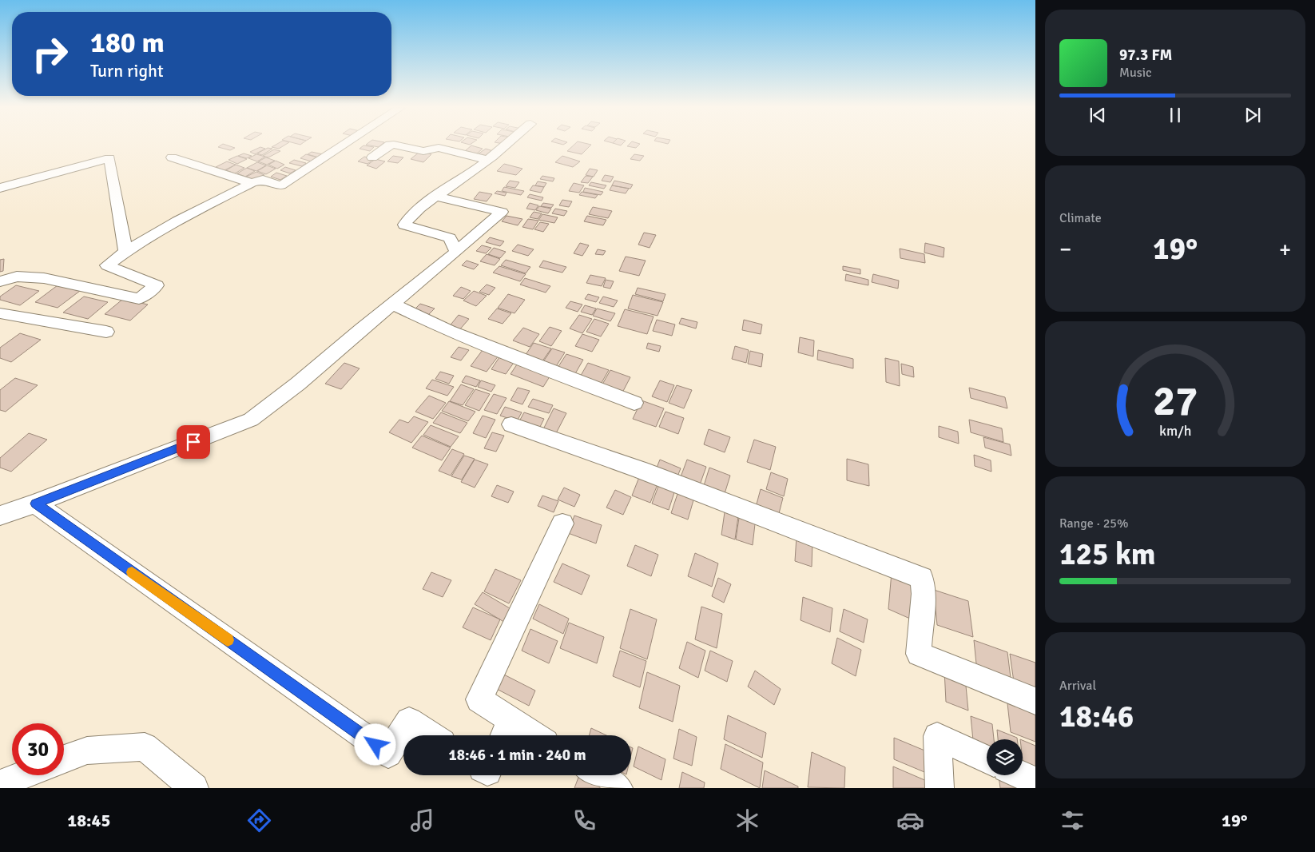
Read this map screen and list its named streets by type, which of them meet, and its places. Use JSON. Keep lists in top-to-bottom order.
{
  "page": {
    "turn": ["180 m", "Turn right"],
    "song": ["97.3 FM", "Music"],
    "tile": [
      "Climate",
      ["Range · 25%", "125 km"],
      ["Arrival", "18:46"]
    ],
    "heat": ["−", "19°", "+"],
    "limit": "30",
    "trip": "18:46 · 1 min · 240 m",
    "tabs": ["18:45", "19°"],
    "gauge": ["27", "km/h"]
  }
}
